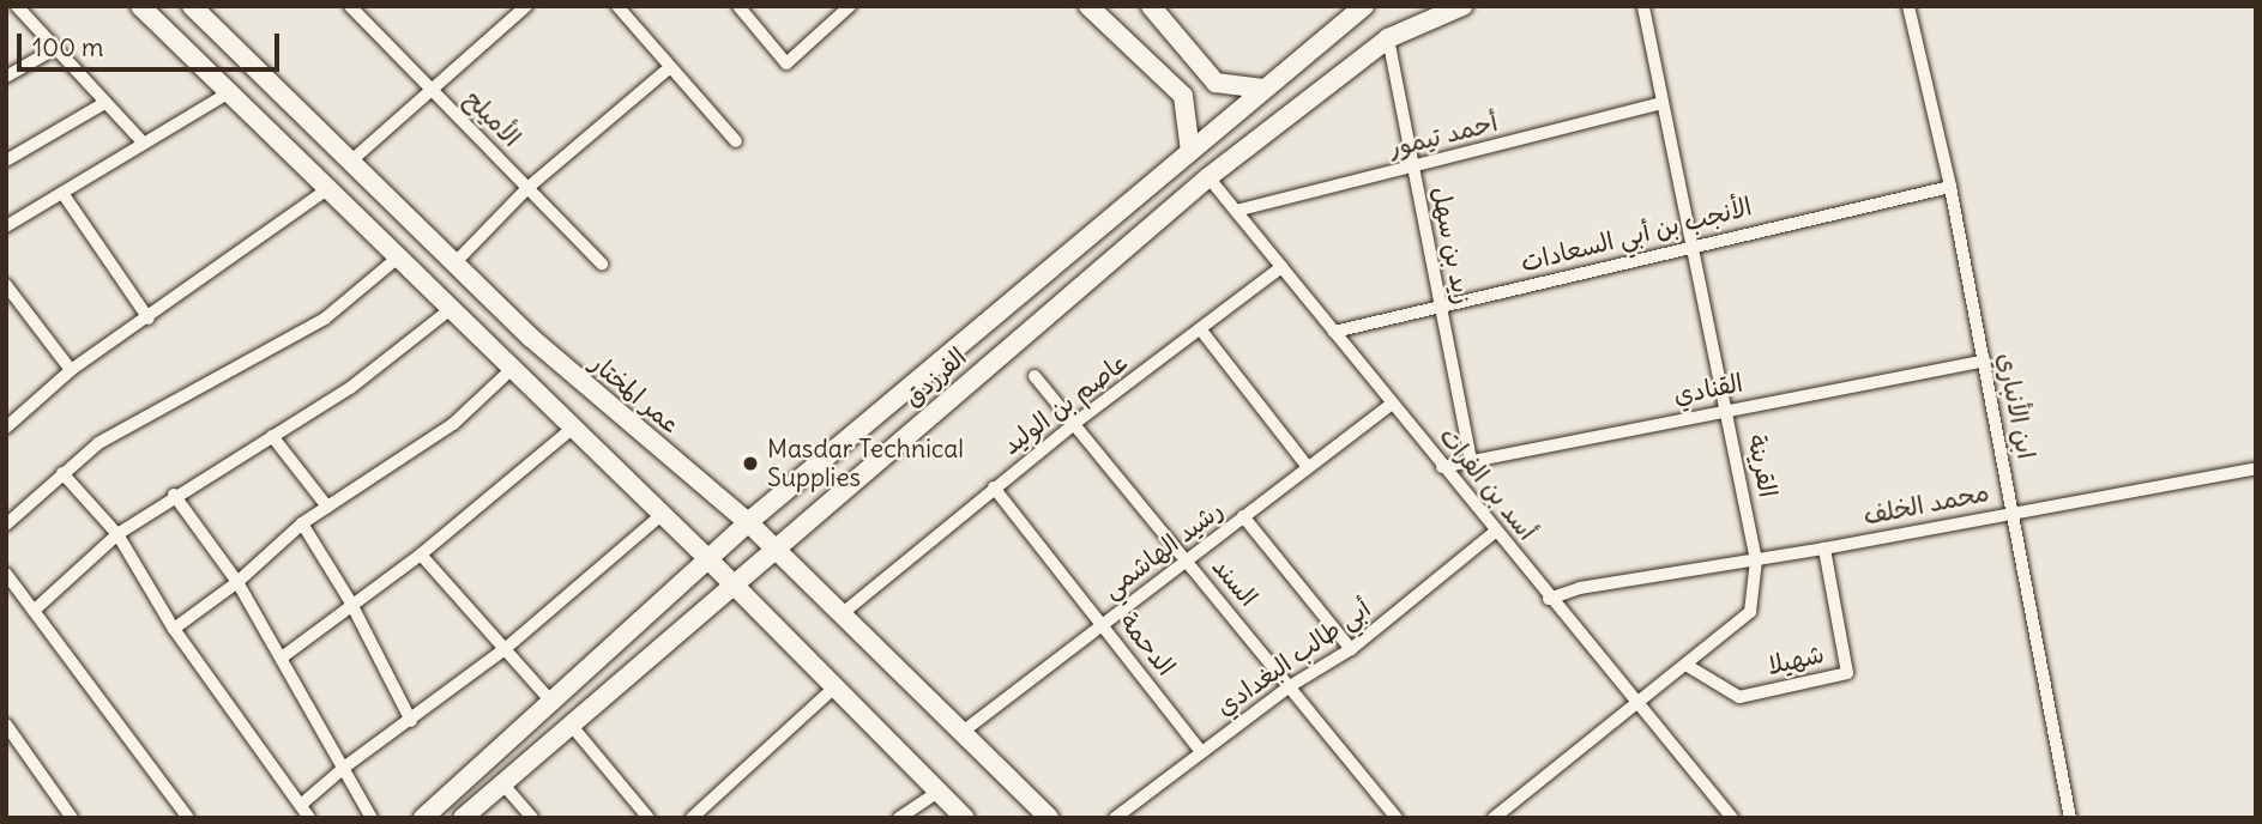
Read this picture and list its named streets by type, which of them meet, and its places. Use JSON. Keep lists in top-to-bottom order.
{
  "streets": {
    "street": [
      "الأميلح",
      "أحمد تيمور",
      "الأنجب بن أبي السعادات",
      "زيد بن سهل",
      "الفرزدق",
      "القنادي",
      "عمر المختار",
      "عاصم بن الوليد",
      "ابن الأنباري",
      "القرينة",
      "أسد بن الفرات",
      "محمد الخلف",
      "رشيد الهاشمي",
      "السند",
      "الدحمة",
      "أبي طالب البغدادي",
      "شهيلا"
    ]
  },
  "crossings": [
    ["أحمد تيمور", "زيد بن سهل"],
    ["أحمد تيمور", "القرينة"],
    ["أحمد تيمور", "أسد بن الفرات"],
    ["الأنجب بن أبي السعادات", "زيد بن سهل"],
    ["الأنجب بن أبي السعادات", "ابن الأنباري"],
    ["الأنجب بن أبي السعادات", "القرينة"],
    ["الأنجب بن أبي السعادات", "أسد بن الفرات"],
    ["زيد بن سهل", "الفرزدق"],
    ["زيد بن سهل", "القنادي"],
    ["الفرزدق", "عمر المختار"],
    ["الفرزدق", "أسد بن الفرات"],
    ["القنادي", "ابن الأنباري"],
    ["القنادي", "القرينة"],
    ["القنادي", "أسد بن الفرات"],
    ["عمر المختار", "عاصم بن الوليد"],
    ["عمر المختار", "رشيد الهاشمي"],
    ["عاصم بن الوليد", "أسد بن الفرات"],
    ["عاصم بن الوليد", "السند"],
    ["عاصم بن الوليد", "الدحمة"],
    ["ابن الأنباري", "محمد الخلف"],
    ["القرينة", "أسد بن الفرات"],
    ["القرينة", "محمد الخلف"],
    ["القرينة", "شهيلا"],
    ["أسد بن الفرات", "محمد الخلف"],
    ["أسد بن الفرات", "رشيد الهاشمي"],
    ["أسد بن الفرات", "أبي طالب البغدادي"],
    ["محمد الخلف", "شهيلا"],
    ["رشيد الهاشمي", "السند"],
    ["رشيد الهاشمي", "الدحمة"],
    ["السند", "أبي طالب البغدادي"],
    ["الدحمة", "أبي طالب البغدادي"]
  ],
  "places": ["Masdar Technical Supplies"],
  "scale_bar": "100 m"
}
